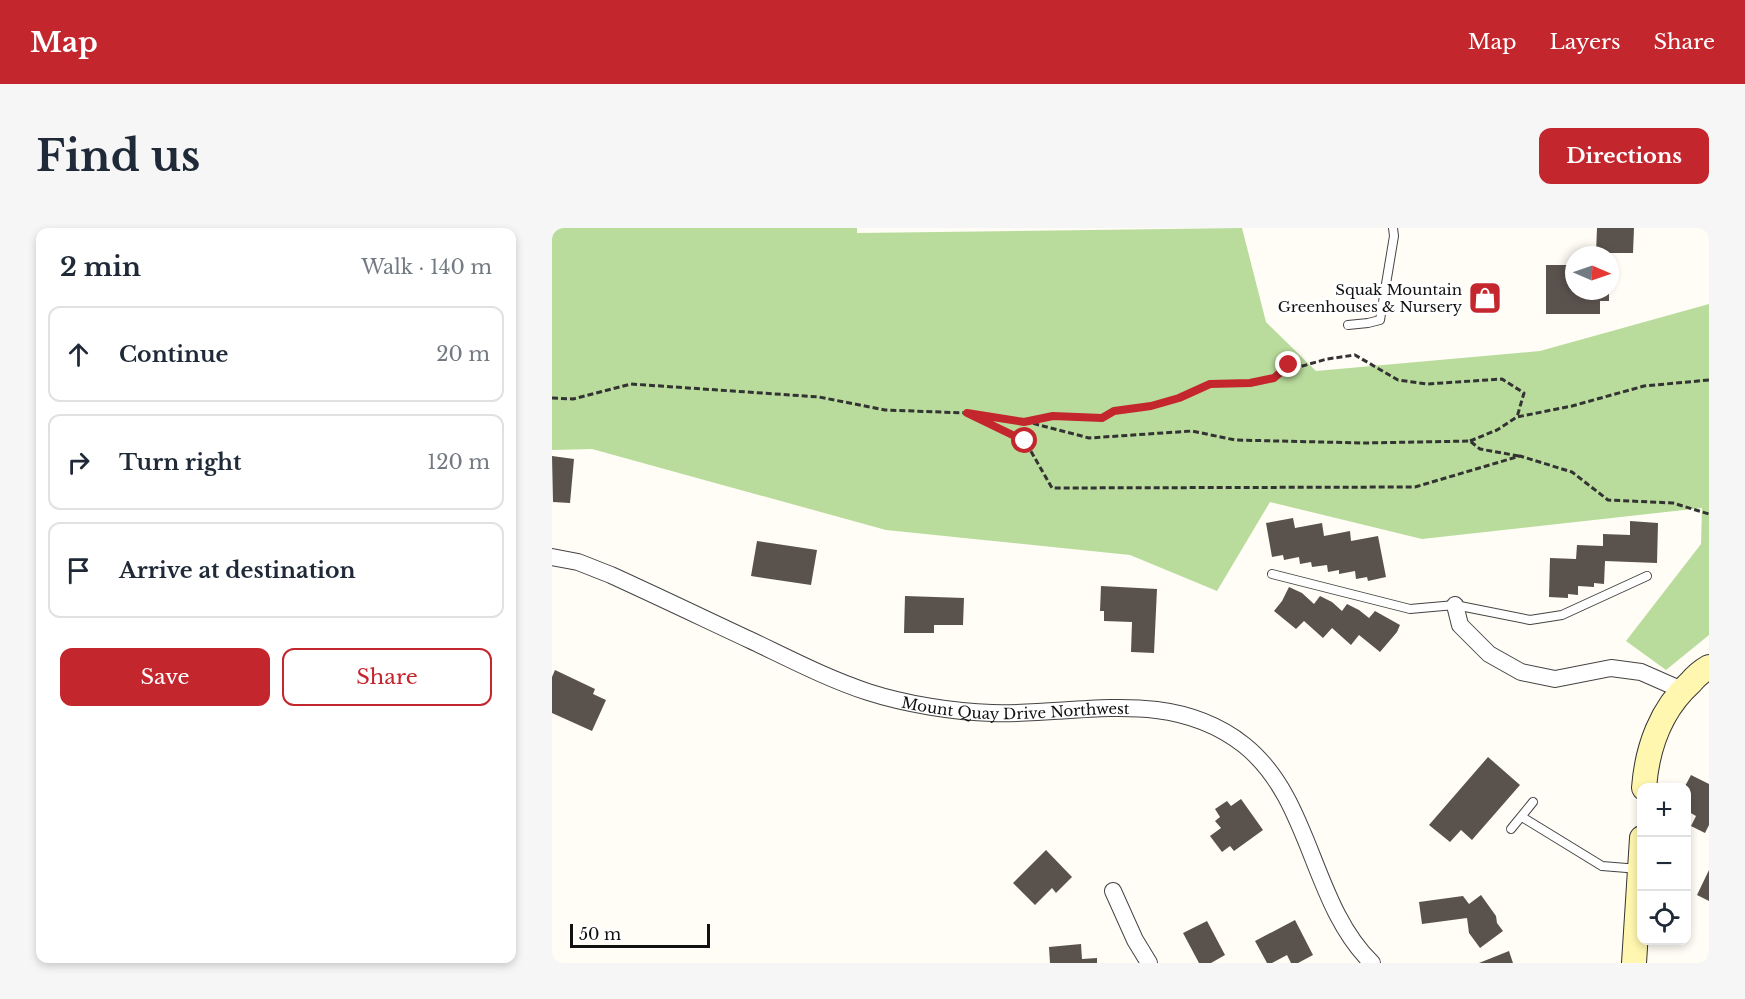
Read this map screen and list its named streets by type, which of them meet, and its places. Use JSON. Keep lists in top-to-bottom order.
{
  "streets": {
    "street": ["Mount Quay Drive Northwest"]
  },
  "places": {
    "shop": ["Squak Mountain Greenhouses & Nursery"]
  },
  "scale_bar": "50 m",
  "north": "right",
  "page": {
    "header": "Map",
    "nav": ["Map", "Layers", "Share"],
    "buttons": [
      "Directions",
      ["Save", "Share"]
    ],
    "title": "Find us",
    "heading": ["2 min", "Walk · 140 m"],
    "list": [
      ["Continue", "20 m"],
      ["Turn right", "120 m"],
      "Arrive at destination"
    ],
    "map_buttons": ["+", "−"],
    "scale": "50 m"
  }
}
